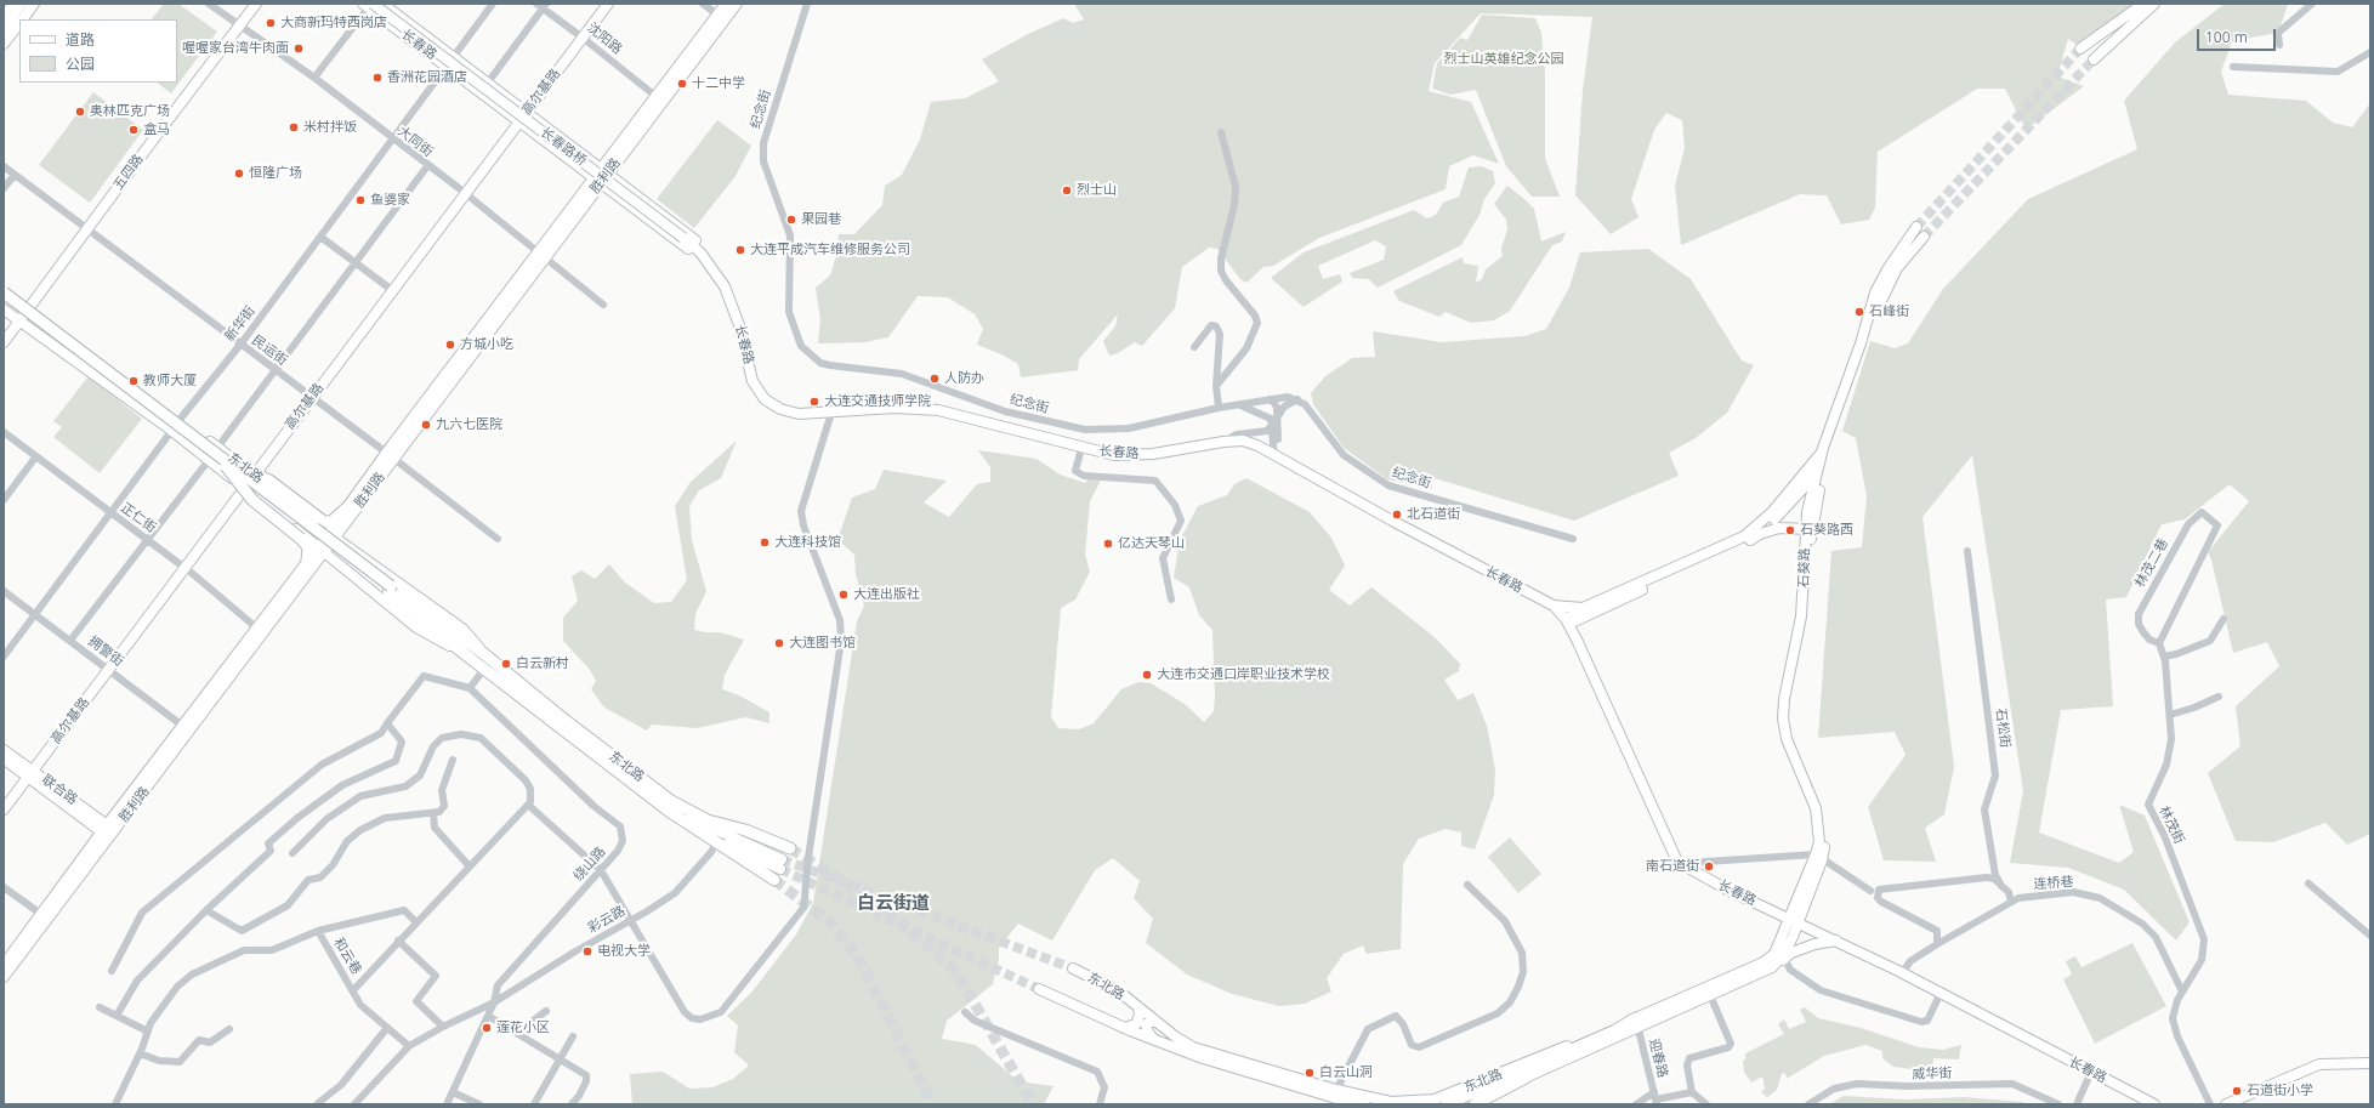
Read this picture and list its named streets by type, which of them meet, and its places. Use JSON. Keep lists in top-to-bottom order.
{
  "streets": {
    "highway": ["东北路"],
    "main road": [
      "长春路",
      "高尔基路",
      "长春路桥",
      "五四路",
      "胜利路",
      "石葵路",
      "联合路"
    ],
    "street": [
      "沈阳路",
      "纪念街",
      "大同街",
      "新华街",
      "民运街",
      "正仁街",
      "林茂二巷",
      "拥警街",
      "石松街",
      "林茂街",
      "绕山路",
      "连桥巷",
      "彩云路",
      "和云巷",
      "迎春路",
      "威华街"
    ]
  },
  "crossings": [
    ["沈阳路", "高尔基路"],
    ["沈阳路", "胜利路"],
    ["长春路", "高尔基路"],
    ["长春路", "长春路桥"],
    ["长春路", "胜利路"],
    ["长春路", "新华街"],
    ["长春路", "东北路"],
    ["长春路", "石葵路"],
    ["长春路", "连桥巷"],
    ["高尔基路", "大同街"],
    ["高尔基路", "民运街"],
    ["高尔基路", "东北路"],
    ["高尔基路", "正仁街"],
    ["高尔基路", "拥警街"],
    ["高尔基路", "联合路"],
    ["大同街", "五四路"],
    ["大同街", "胜利路"],
    ["大同街", "新华街"],
    ["五四路", "民运街"],
    ["五四路", "东北路"],
    ["胜利路", "民运街"],
    ["胜利路", "东北路"],
    ["胜利路", "正仁街"],
    ["胜利路", "拥警街"],
    ["胜利路", "联合路"],
    ["新华街", "民运街"],
    ["新华街", "东北路"],
    ["新华街", "正仁街"],
    ["新华街", "拥警街"],
    ["东北路", "石葵路"],
    ["东北路", "彩云路"],
    ["东北路", "迎春路"],
    ["林茂二巷", "林茂街"],
    ["石松街", "连桥巷"],
    ["林茂街", "连桥巷"],
    ["绕山路", "彩云路"]
  ],
  "districts": ["白云街道"],
  "parks": ["烈士山英雄纪念公园"],
  "places": [
    "大商新玛特西岗店",
    "喔喔家台湾牛肉面",
    "香洲花园酒店",
    "十二中学",
    "奥林匹克广场",
    "米村拌饭",
    "盒马",
    "恒隆广场",
    "烈士山",
    "鱼婆家",
    "果园巷",
    "大连平成汽车维修服务公司",
    "石峰街",
    "方城小吃",
    "人防办",
    "教师大厦",
    "大连交通技师学院",
    "九六七医院",
    "北石道街",
    "石葵路西",
    "大连科技馆",
    "亿达天琴山",
    "大连出版社",
    "大连图书馆",
    "白云新村",
    "大连市交通口岸职业技术学校",
    "南石道街",
    "电视大学",
    "莲花小区",
    "白云山洞",
    "石道街小学"
  ],
  "legend": ["道路", "公园"],
  "scale_bar": "100 m"
}
